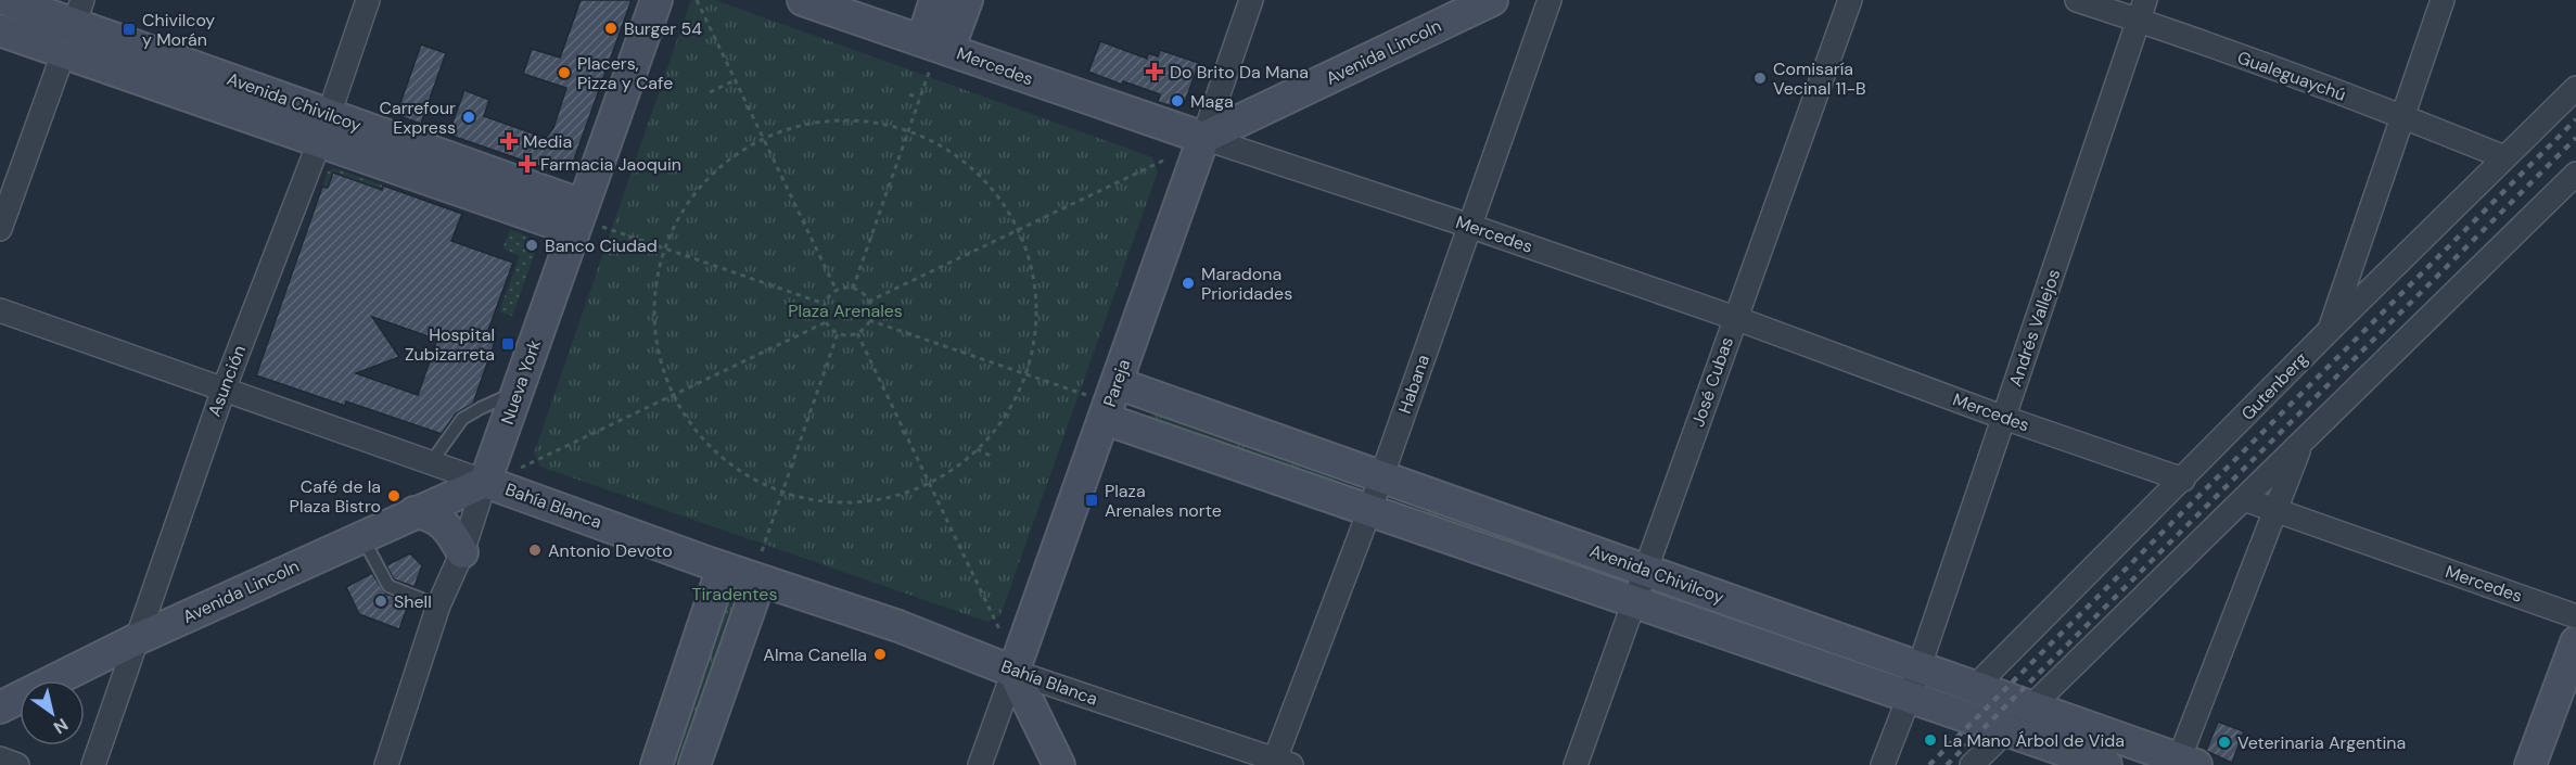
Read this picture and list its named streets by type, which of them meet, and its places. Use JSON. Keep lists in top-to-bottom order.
{
  "streets": {
    "street": [
      "Avenida Lincoln",
      "Mercedes",
      "Gualeguaychú",
      "Avenida Chivilcoy",
      "Andrés Vallejos",
      "Asunción",
      "Nueva York",
      "José Cubas",
      "Pareja",
      "Habana",
      "Gutenberg",
      "Bahía Blanca"
    ]
  },
  "crossings": [
    ["Avenida Lincoln", "Mercedes"],
    ["Avenida Lincoln", "Asunción"],
    ["Avenida Lincoln", "Nueva York"],
    ["Avenida Lincoln", "Pareja"],
    ["Avenida Lincoln", "Bahía Blanca"],
    ["Mercedes", "Andrés Vallejos"],
    ["Mercedes", "José Cubas"],
    ["Mercedes", "Pareja"],
    ["Mercedes", "Habana"],
    ["Mercedes", "Gutenberg"],
    ["Gualeguaychú", "Andrés Vallejos"],
    ["Gualeguaychú", "Gutenberg"],
    ["Avenida Chivilcoy", "Andrés Vallejos"],
    ["Avenida Chivilcoy", "Asunción"],
    ["Avenida Chivilcoy", "Nueva York"],
    ["Avenida Chivilcoy", "José Cubas"],
    ["Avenida Chivilcoy", "Pareja"],
    ["Avenida Chivilcoy", "Habana"],
    ["Avenida Chivilcoy", "Gutenberg"],
    ["Asunción", "Bahía Blanca"],
    ["Nueva York", "Bahía Blanca"],
    ["Pareja", "Bahía Blanca"],
    ["Habana", "Bahía Blanca"]
  ],
  "parks": ["Plaza Arenales", "Tiradentes"],
  "places": {
    "other": [
      "Burger 54",
      "Placers, Pizza y Cafe",
      "Comisaría Vecinal 11-B",
      "Maga",
      "Carrefour Express",
      "Banco Ciudad",
      "Maradona Prioridades",
      "Café de la Plaza Bistro",
      "Antonio Devoto",
      "Shell",
      "Alma Canella",
      "La Mano Árbol de Vida",
      "Veterinaria Argentina"
    ],
    "transit": ["Chivilcoy y Morán", "Hospital Zubizarreta", "Plaza Arenales norte"],
    "health": ["Do Brito Da Mana", "Media", "Farmacia Jaoquin"]
  },
  "north": "bottom right"
}
